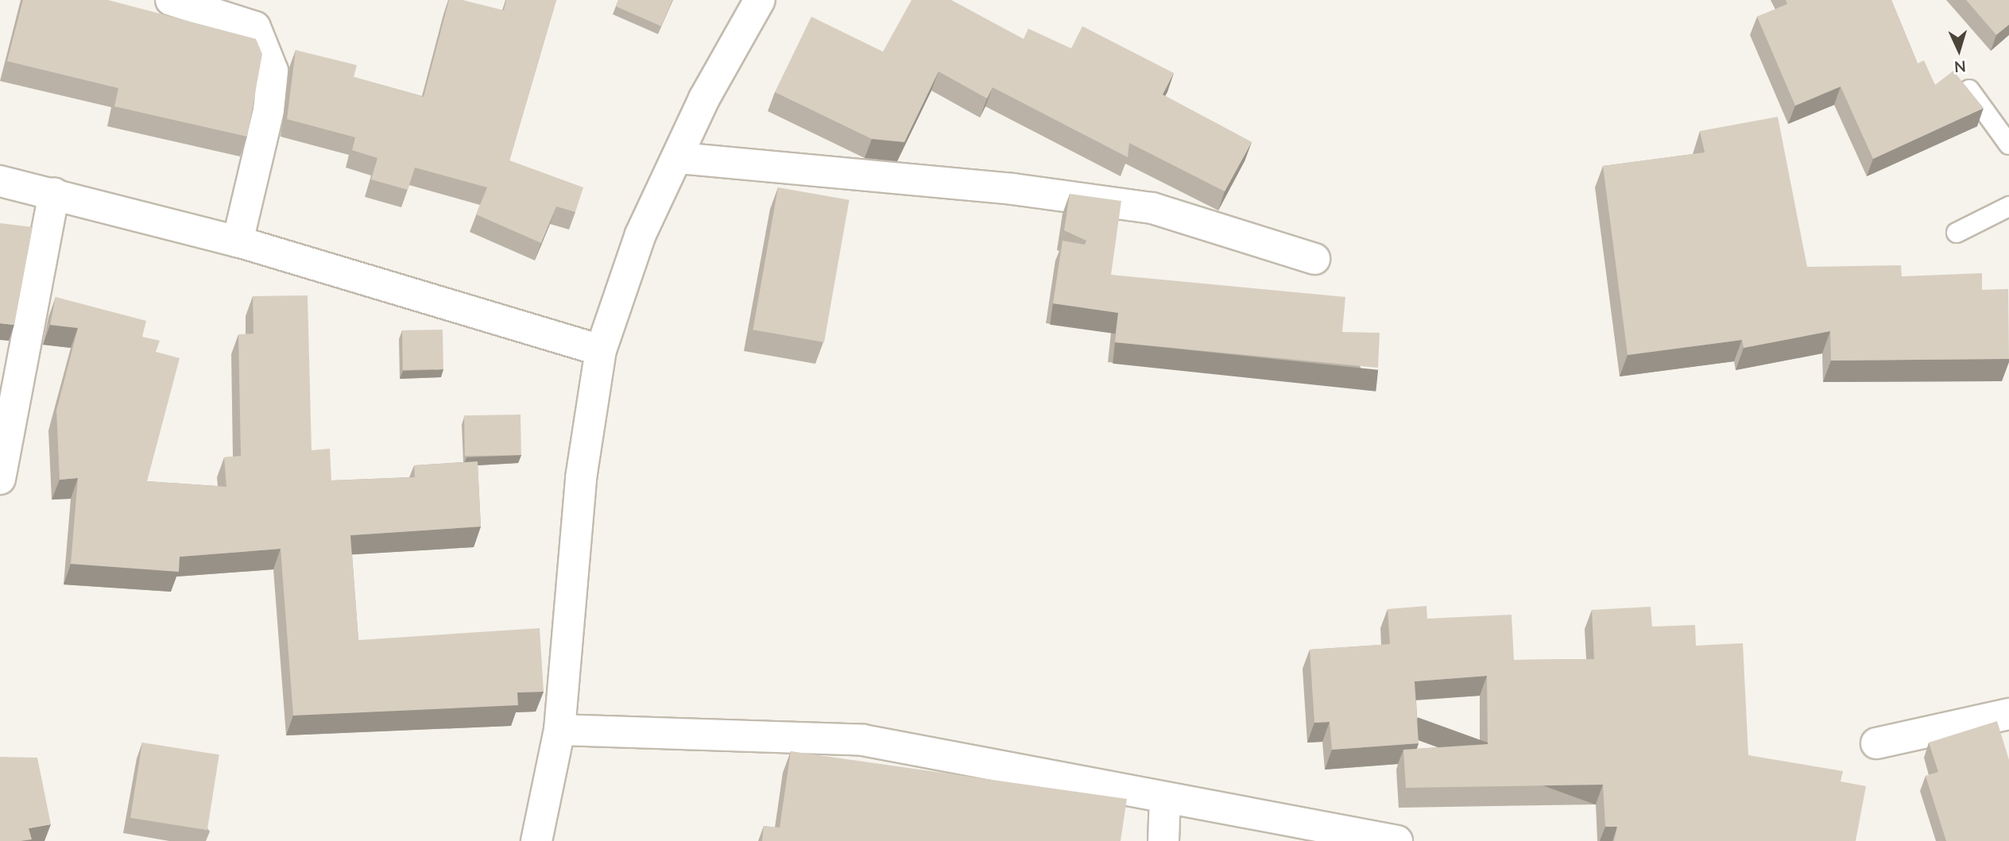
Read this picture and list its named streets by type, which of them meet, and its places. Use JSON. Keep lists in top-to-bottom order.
{
  "north": "bottom"
}
